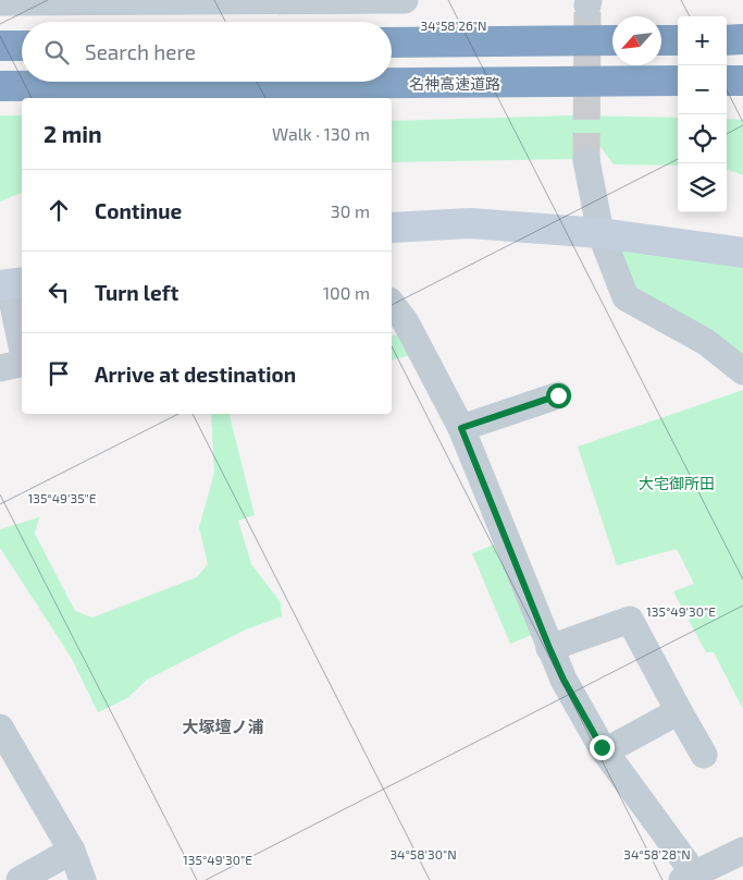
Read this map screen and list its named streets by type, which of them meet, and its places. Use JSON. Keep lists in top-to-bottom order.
{
  "streets": {
    "highway": ["名神高速道路"]
  },
  "districts": ["大塚壇ノ浦"],
  "parks": ["大宅御所田"],
  "north": "bottom left",
  "page": {
    "map_buttons": ["+", "−"],
    "search": "Search here",
    "heading": ["2 min", "Walk · 130 m"],
    "list": [
      ["Continue", "30 m"],
      ["Turn left", "100 m"],
      "Arrive at destination"
    ]
  },
  "coordinates": [
    "34°58'26\"N",
    "135°49'35\"E",
    "135°49'30\"E",
    "34°58'30\"N",
    "34°58'28\"N"
  ]
}
